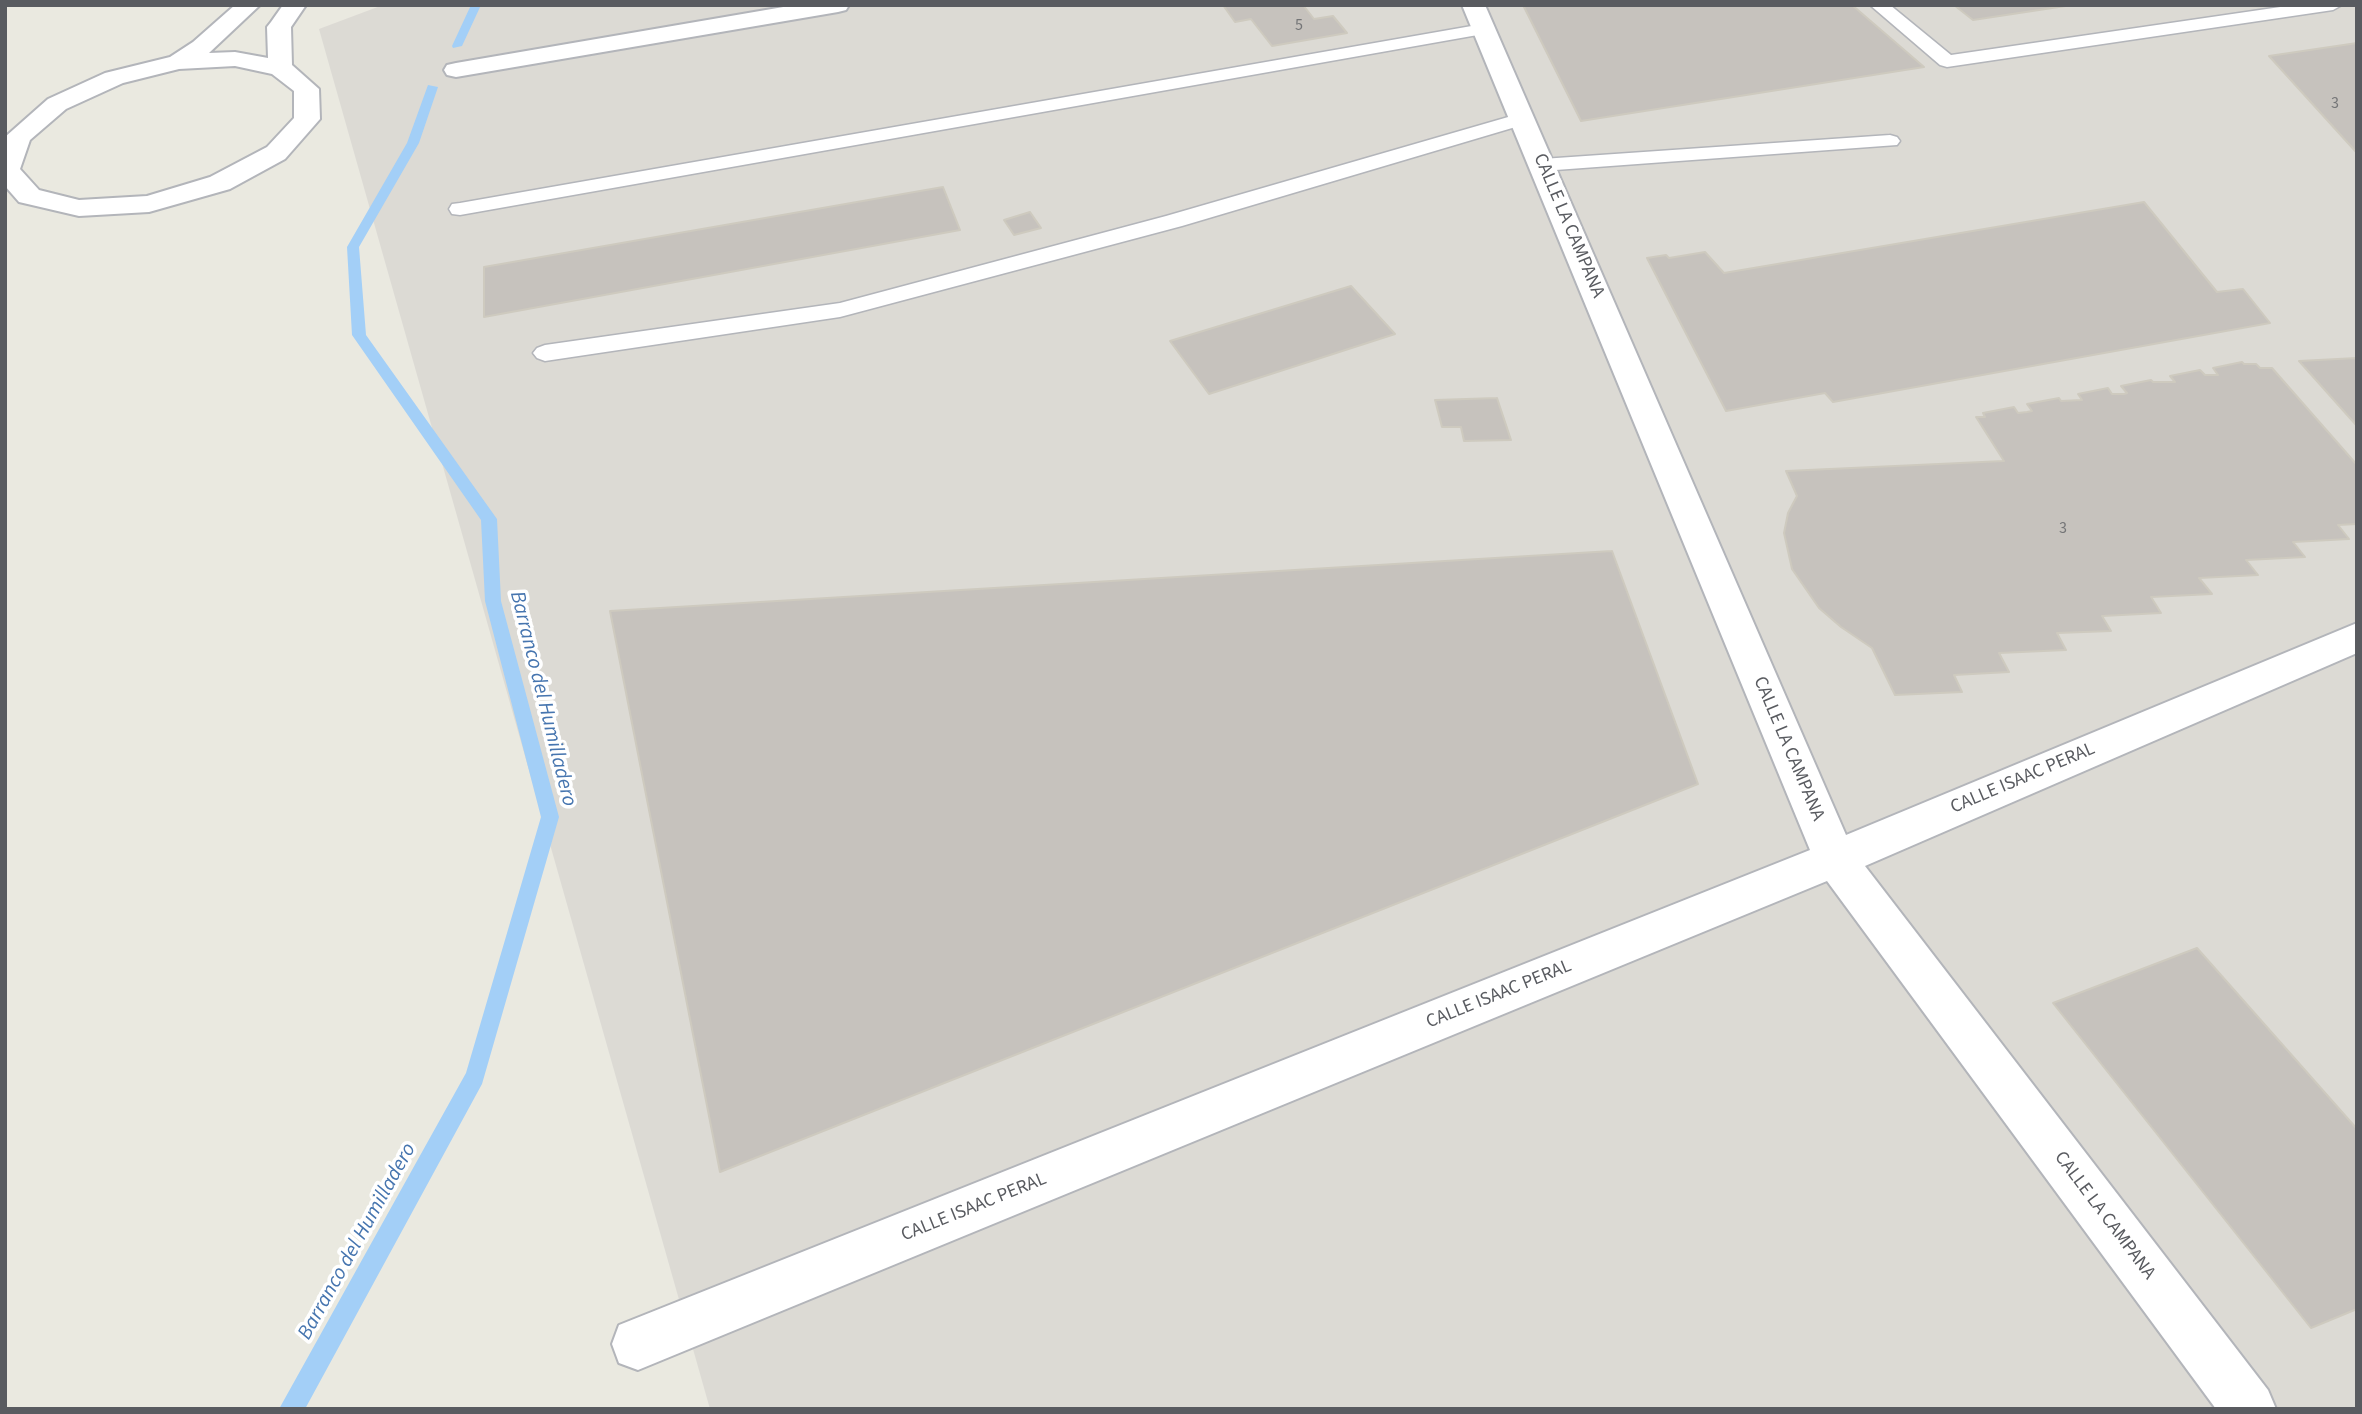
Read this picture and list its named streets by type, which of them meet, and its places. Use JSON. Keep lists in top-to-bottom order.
{
  "streets": {
    "street": ["CALLE LA CAMPANA", "CALLE ISAAC PERAL"]
  },
  "crossings": [
    ["CALLE LA CAMPANA", "CALLE ISAAC PERAL"]
  ],
  "water": ["Barranco del Humilladero"],
  "house_numbers": ["5", "3", "3"]
}
